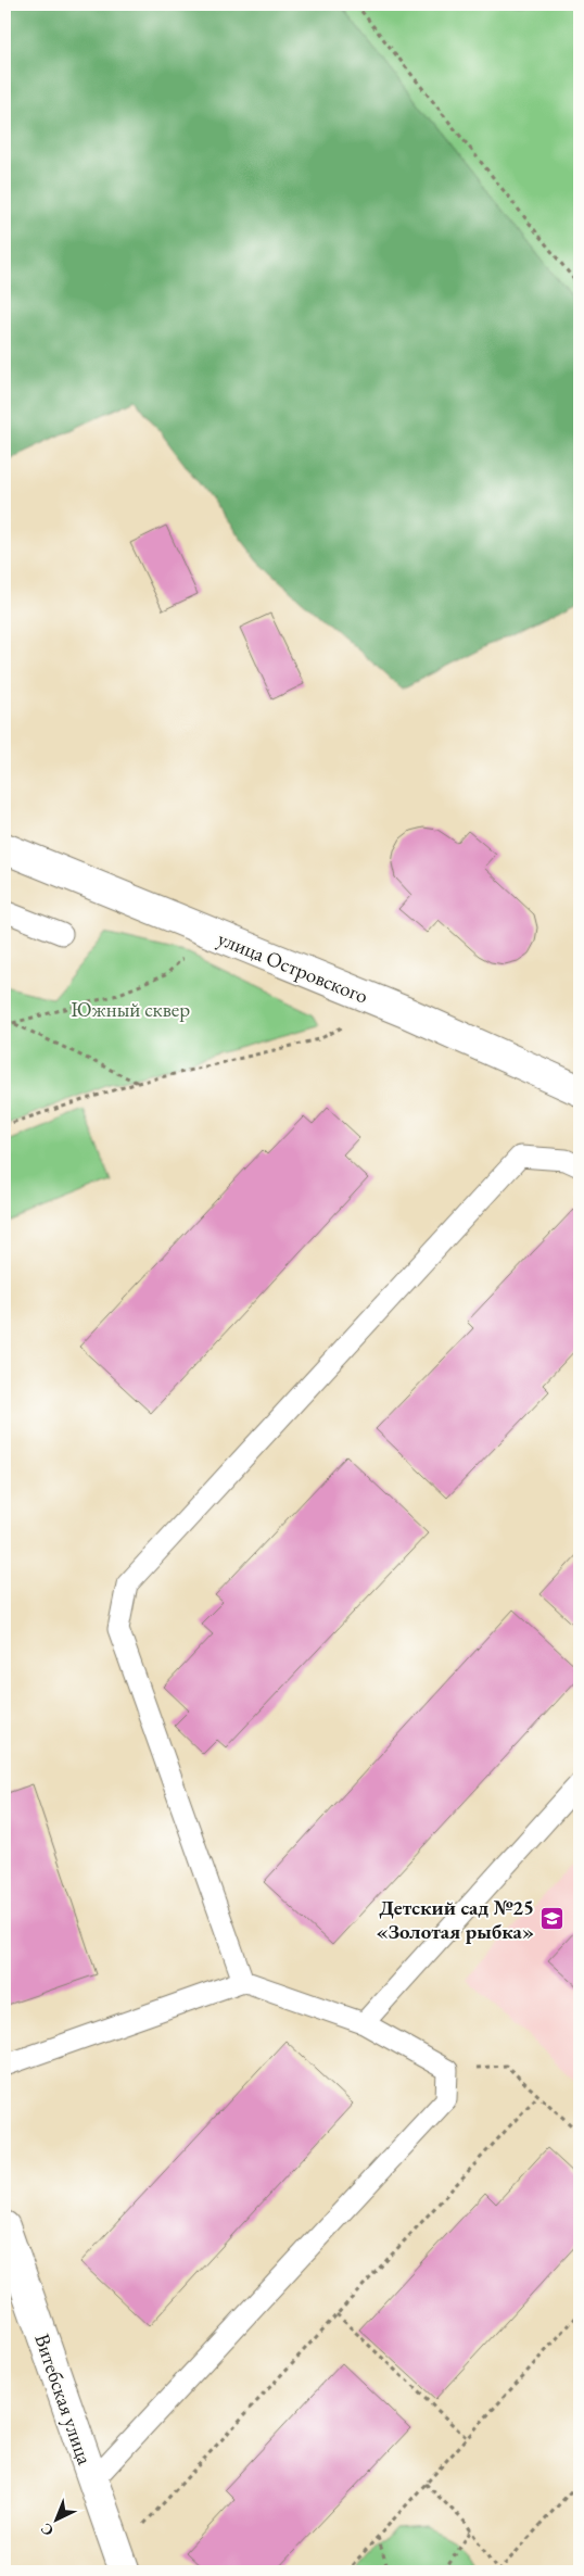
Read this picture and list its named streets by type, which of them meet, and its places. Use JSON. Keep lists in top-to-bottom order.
{
  "streets": {
    "street": ["улица Островского", "Витебская улица"]
  },
  "parks": ["Южный сквер"],
  "places": {
    "school or university": ["Детский сад №25 «Золотая рыбка»"]
  },
  "north": "bottom left"
}
